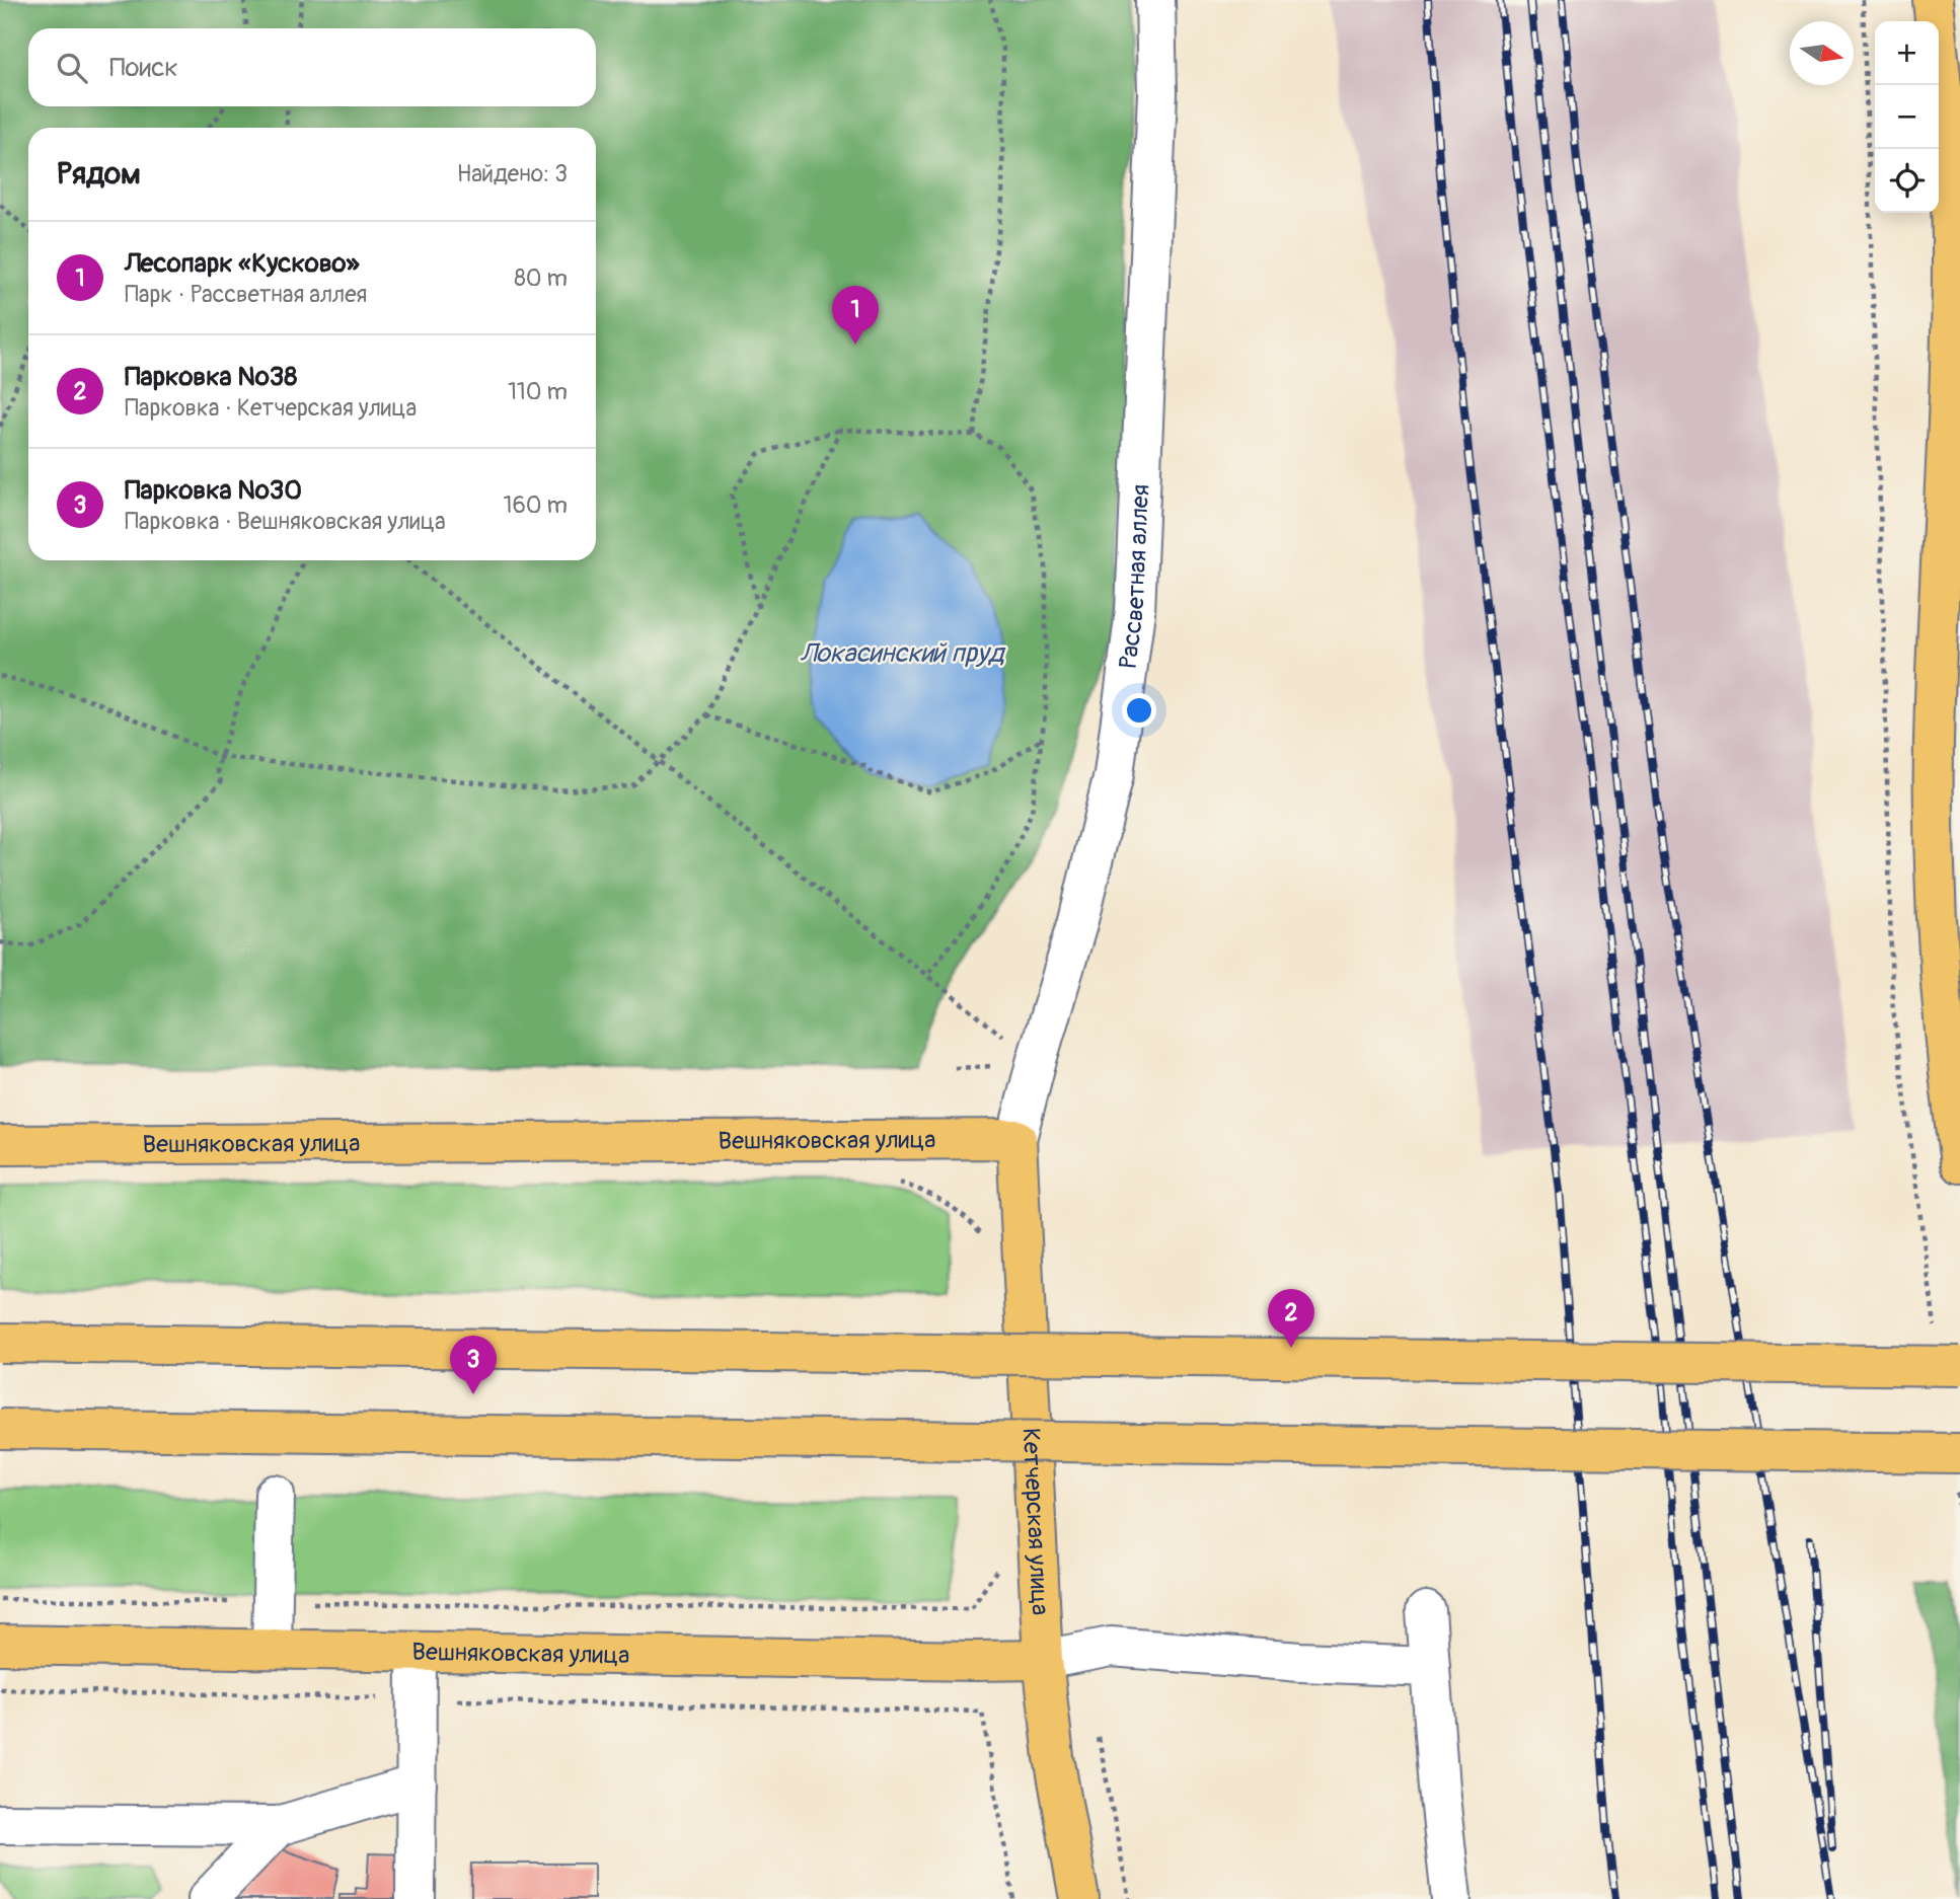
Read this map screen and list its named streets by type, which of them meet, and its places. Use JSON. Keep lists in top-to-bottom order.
{
  "streets": {
    "main road": ["Вешняковская улица", "Кетчерская улица"],
    "street": ["Рассветная аллея"]
  },
  "crossings": [
    ["Рассветная аллея", "Вешняковская улица"],
    ["Рассветная аллея", "Кетчерская улица"],
    ["Вешняковская улица", "Кетчерская улица"]
  ],
  "water": ["Локасинский пруд"],
  "north": "right",
  "page": {
    "map_buttons": ["+", "−"],
    "search": "Поиск",
    "heading": ["Рядом", "Найдено: 3"],
    "list": [
      {
        "mark": "1",
        "name": "Лесопарк «Кусково»",
        "note": "Парк · Рассветная аллея",
        "value": "80 m"
      },
      {
        "mark": "2",
        "name": "Парковка №38",
        "note": "Парковка · Кетчерская улица",
        "value": "110 m"
      },
      {
        "mark": "3",
        "name": "Парковка №30",
        "note": "Парковка · Вешняковская улица",
        "value": "160 m"
      }
    ],
    "pins": ["1", "2", "3"]
  }
}
